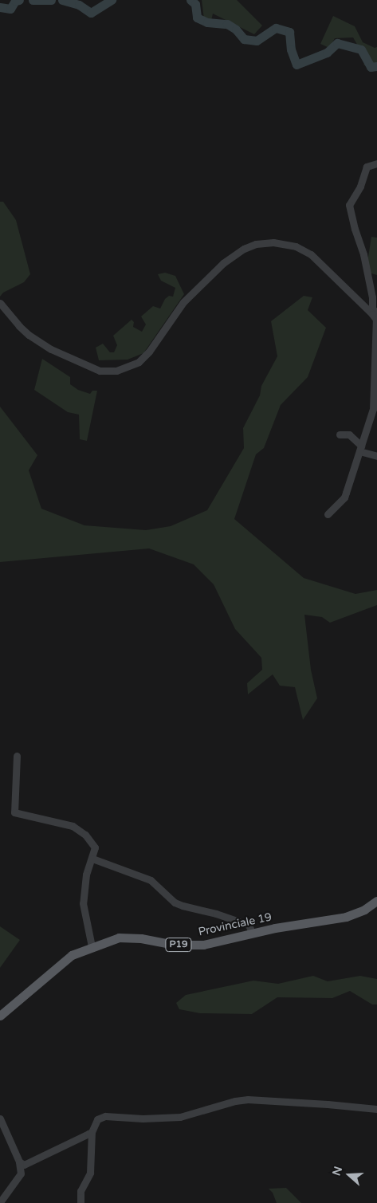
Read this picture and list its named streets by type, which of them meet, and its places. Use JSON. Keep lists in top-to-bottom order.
{
  "streets": {
    "main road": ["Provinciale 19", "P19"]
  },
  "north": "left"
}
